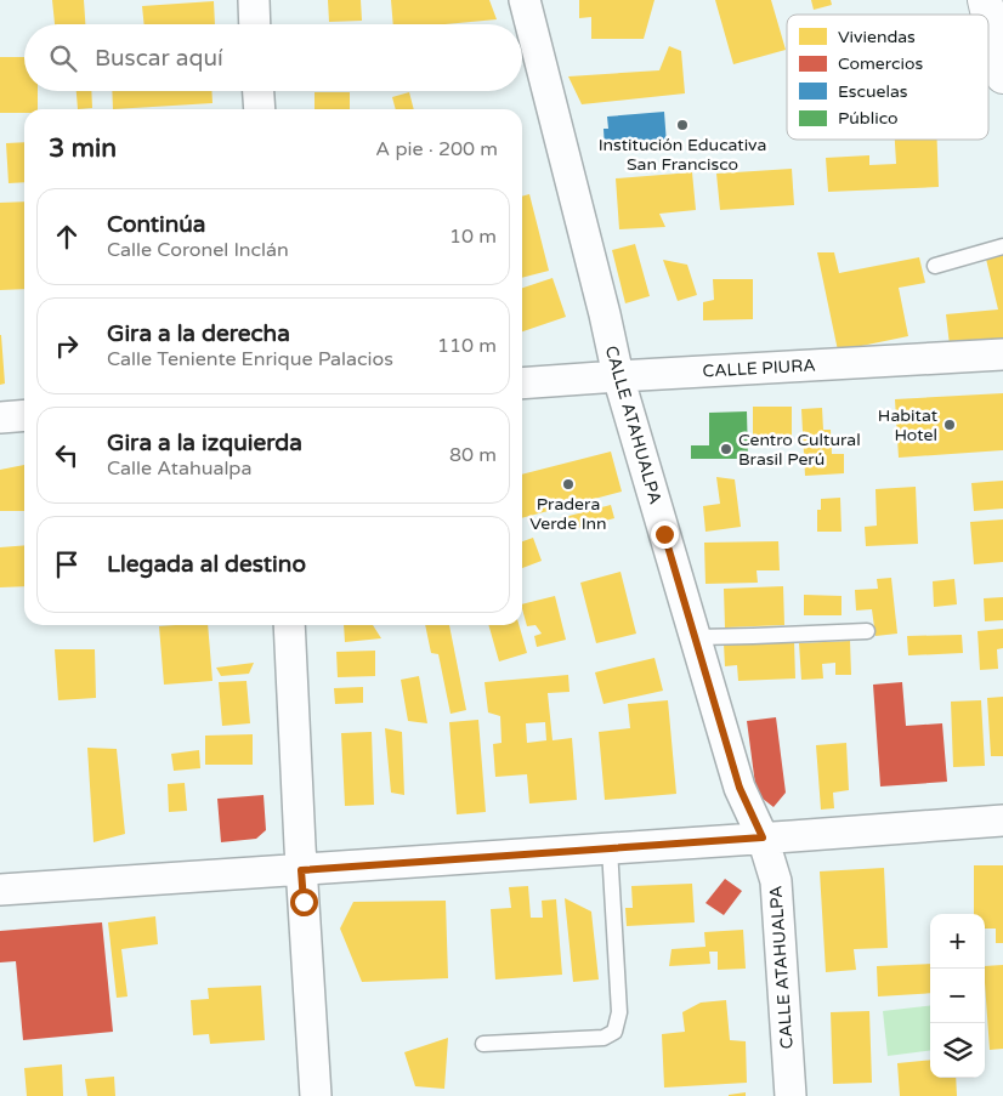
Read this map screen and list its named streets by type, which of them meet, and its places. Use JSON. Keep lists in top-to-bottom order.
{
  "streets": {
    "street": ["CALLE PIURA", "CALLE ATAHUALPA"]
  },
  "crossings": [
    ["CALLE PIURA", "CALLE ATAHUALPA"]
  ],
  "places": [
    "Institución Educativa San Francisco",
    "Habitat Hotel",
    "Centro Cultural Brasil Perú",
    "Pradera Verde Inn"
  ],
  "legend": [
    "Viviendas",
    "Comercios",
    "Escuelas",
    "Público"
  ],
  "page": {
    "search": "Buscar aquí",
    "heading": ["3 min", "A pie · 200 m"],
    "list": [
      ["Continúa", "Calle Coronel Inclán", "10 m"],
      ["Gira a la derecha", "Calle Teniente Enrique Palacios", "110 m"],
      ["Gira a la izquierda", "Calle Atahualpa", "80 m"],
      "Llegada al destino"
    ],
    "map_buttons": ["+", "−"]
  }
}
